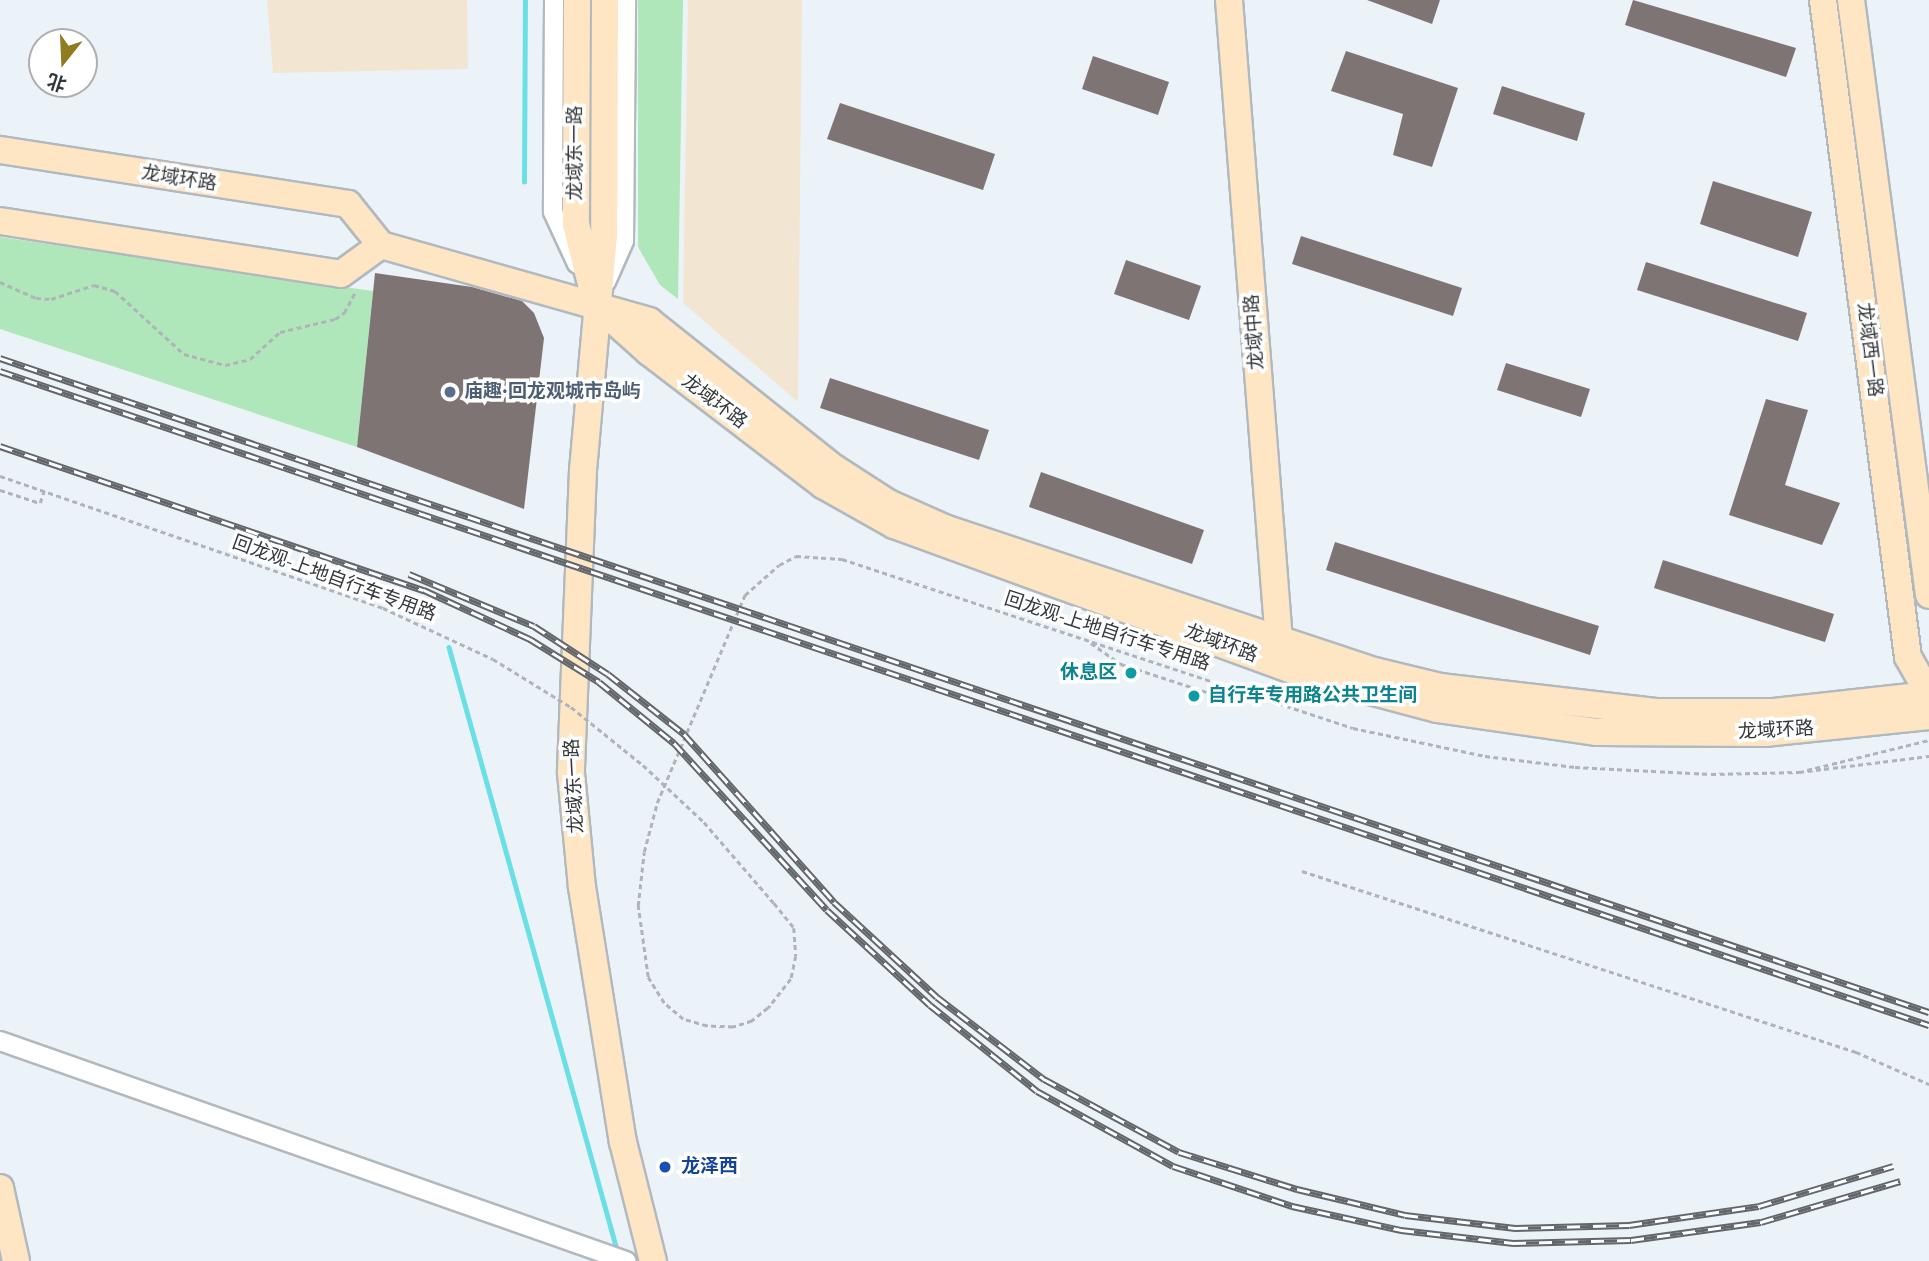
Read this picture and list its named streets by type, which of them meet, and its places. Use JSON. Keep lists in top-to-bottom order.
{
  "streets": {
    "main road": [
      "龙域东一路",
      "龙域环路",
      "龙域中路",
      "龙域西一路"
    ],
    "path": ["回龙观-上地自行车专用路"]
  },
  "crossings": [
    ["龙域东一路", "龙域环路"],
    ["龙域环路", "龙域中路"],
    ["龙域环路", "龙域西一路"]
  ],
  "places": [
    "庙趣·回龙观城市岛屿",
    "休息区",
    "自行车专用路公共卫生间",
    "龙泽西"
  ],
  "north": "bottom"
}
